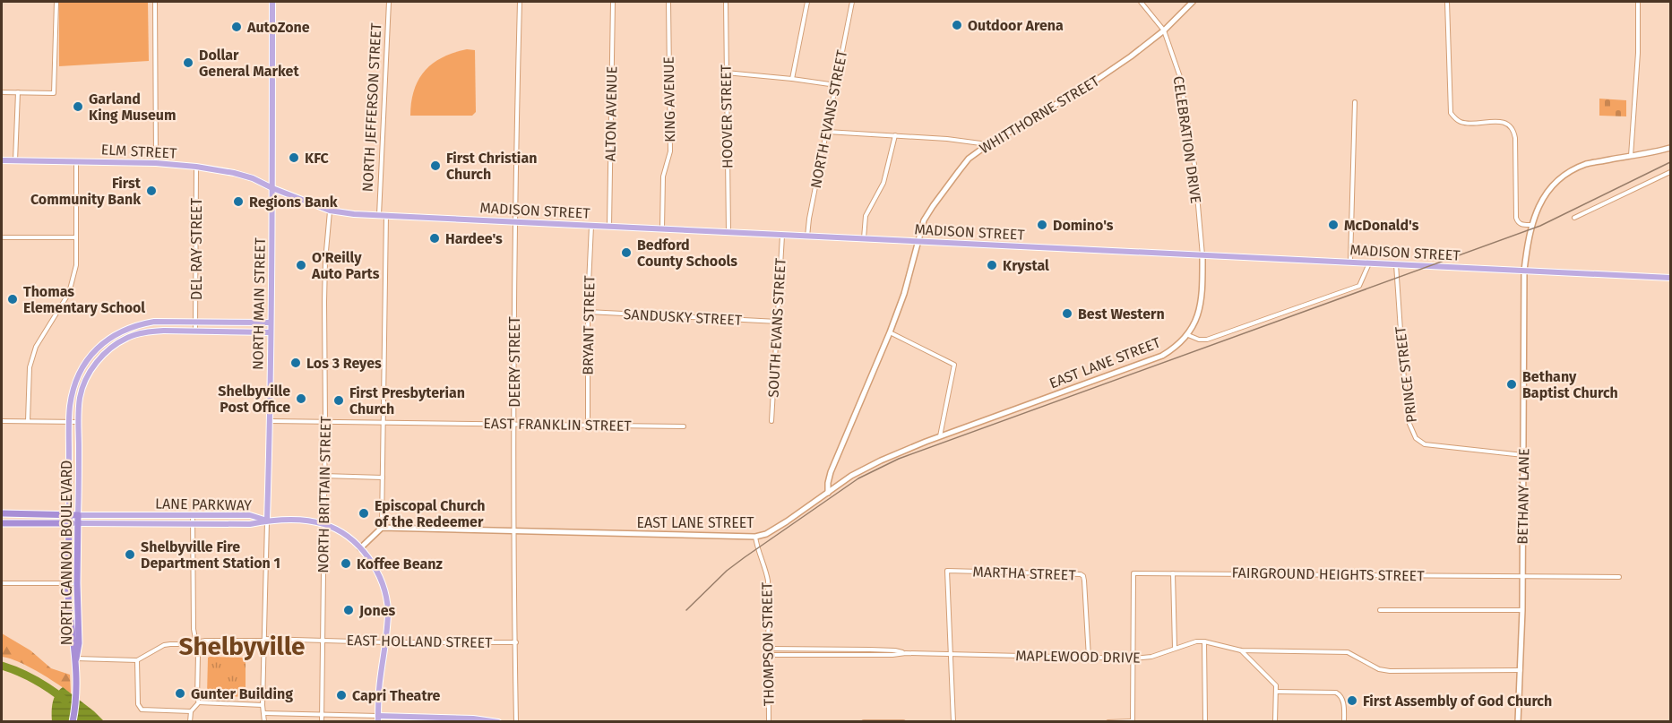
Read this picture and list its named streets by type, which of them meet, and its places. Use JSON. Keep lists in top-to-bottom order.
{
  "streets": {
    "highway": ["LANE PARKWAY", "NORTH CANNON BOULEVARD"],
    "main road": ["ELM STREET", "MADISON STREET", "NORTH MAIN STREET"],
    "street": [
      "KING AVENUE",
      "NORTH JEFFERSON STREET",
      "ALTON AVENUE",
      "WHITTHORNE STREET",
      "HOOVER STREET",
      "NORTH EVANS STREET",
      "CELEBRATION DRIVE",
      "DEL RAY STREET",
      "SANDUSKY STREET",
      "BRYANT STREET",
      "SOUTH EVANS STREET",
      "DEERY STREET",
      "EAST LANE STREET",
      "PRINCE STREET",
      "EAST FRANKLIN STREET",
      "NORTH BRITTAIN STREET",
      "BETHANY LANE",
      "MARTHA STREET",
      "FAIRGROUND HEIGHTS STREET",
      "EAST HOLLAND STREET",
      "THOMPSON STREET",
      "MAPLEWOOD DRIVE"
    ]
  },
  "crossings": [
    ["KING AVENUE", "MADISON STREET"],
    ["NORTH JEFFERSON STREET", "MADISON STREET"],
    ["ALTON AVENUE", "MADISON STREET"],
    ["WHITTHORNE STREET", "CELEBRATION DRIVE"],
    ["WHITTHORNE STREET", "MADISON STREET"],
    ["WHITTHORNE STREET", "EAST LANE STREET"],
    ["HOOVER STREET", "MADISON STREET"],
    ["NORTH EVANS STREET", "MADISON STREET"],
    ["CELEBRATION DRIVE", "MADISON STREET"],
    ["CELEBRATION DRIVE", "EAST LANE STREET"],
    ["ELM STREET", "MADISON STREET"],
    ["ELM STREET", "DEL RAY STREET"],
    ["ELM STREET", "NORTH MAIN STREET"],
    ["MADISON STREET", "NORTH MAIN STREET"],
    ["MADISON STREET", "BRYANT STREET"],
    ["MADISON STREET", "SOUTH EVANS STREET"],
    ["MADISON STREET", "DEERY STREET"],
    ["MADISON STREET", "EAST LANE STREET"],
    ["MADISON STREET", "PRINCE STREET"],
    ["MADISON STREET", "NORTH BRITTAIN STREET"],
    ["MADISON STREET", "BETHANY LANE"],
    ["DEL RAY STREET", "NORTH CANNON BOULEVARD"],
    ["NORTH MAIN STREET", "EAST FRANKLIN STREET"],
    ["NORTH MAIN STREET", "LANE PARKWAY"],
    ["NORTH MAIN STREET", "NORTH CANNON BOULEVARD"],
    ["NORTH MAIN STREET", "EAST HOLLAND STREET"],
    ["SANDUSKY STREET", "BRYANT STREET"],
    ["SANDUSKY STREET", "SOUTH EVANS STREET"],
    ["BRYANT STREET", "EAST FRANKLIN STREET"],
    ["DEERY STREET", "EAST LANE STREET"],
    ["DEERY STREET", "EAST FRANKLIN STREET"],
    ["DEERY STREET", "EAST HOLLAND STREET"],
    ["EAST LANE STREET", "THOMPSON STREET"],
    ["PRINCE STREET", "BETHANY LANE"],
    ["EAST FRANKLIN STREET", "NORTH BRITTAIN STREET"],
    ["NORTH BRITTAIN STREET", "EAST HOLLAND STREET"],
    ["BETHANY LANE", "FAIRGROUND HEIGHTS STREET"],
    ["BETHANY LANE", "MAPLEWOOD DRIVE"],
    ["LANE PARKWAY", "NORTH CANNON BOULEVARD"],
    ["MARTHA STREET", "MAPLEWOOD DRIVE"],
    ["FAIRGROUND HEIGHTS STREET", "MAPLEWOOD DRIVE"]
  ],
  "districts": ["Shelbyville"],
  "places": [
    "Outdoor Arena",
    "AutoZone",
    "Dollar General Market",
    "Garland King Museum",
    "KFC",
    "First Christian Church",
    "First Community Bank",
    "Regions Bank",
    "Domino's",
    "McDonald's",
    "Hardee's",
    "Bedford County Schools",
    "O'Reilly Auto Parts",
    "Krystal",
    "Thomas Elementary School",
    "Best Western",
    "Los 3 Reyes",
    "Bethany Baptist Church",
    "Shelbyville Post Office",
    "First Presbyterian Church",
    "Episcopal Church of the Redeemer",
    "Shelbyville Fire Department Station 1",
    "Koffee Beanz",
    "Jones",
    "Gunter Building",
    "Capri Theatre",
    "First Assembly of God Church"
  ]
}
